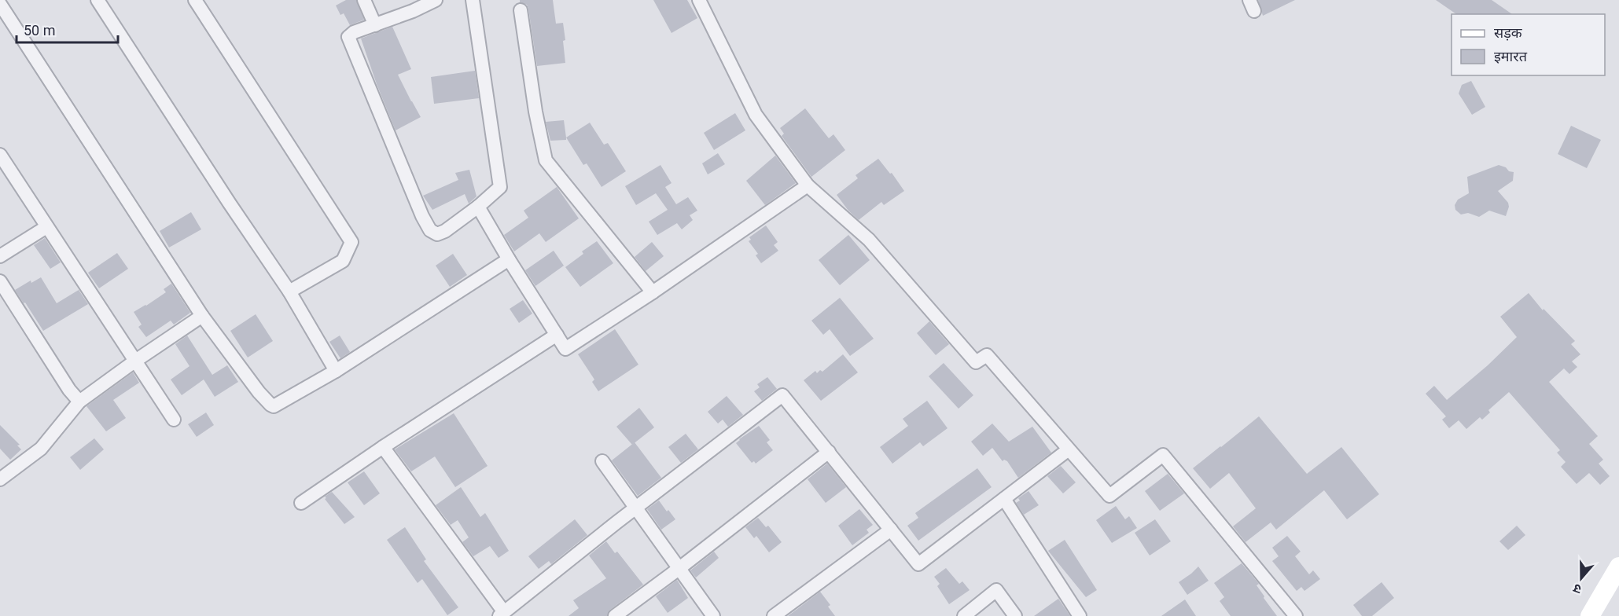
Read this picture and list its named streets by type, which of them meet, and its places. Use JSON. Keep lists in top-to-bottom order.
{
  "legend": ["सड़क", "इमारत"],
  "scale_bar": "50 m",
  "north": "bottom"
}
